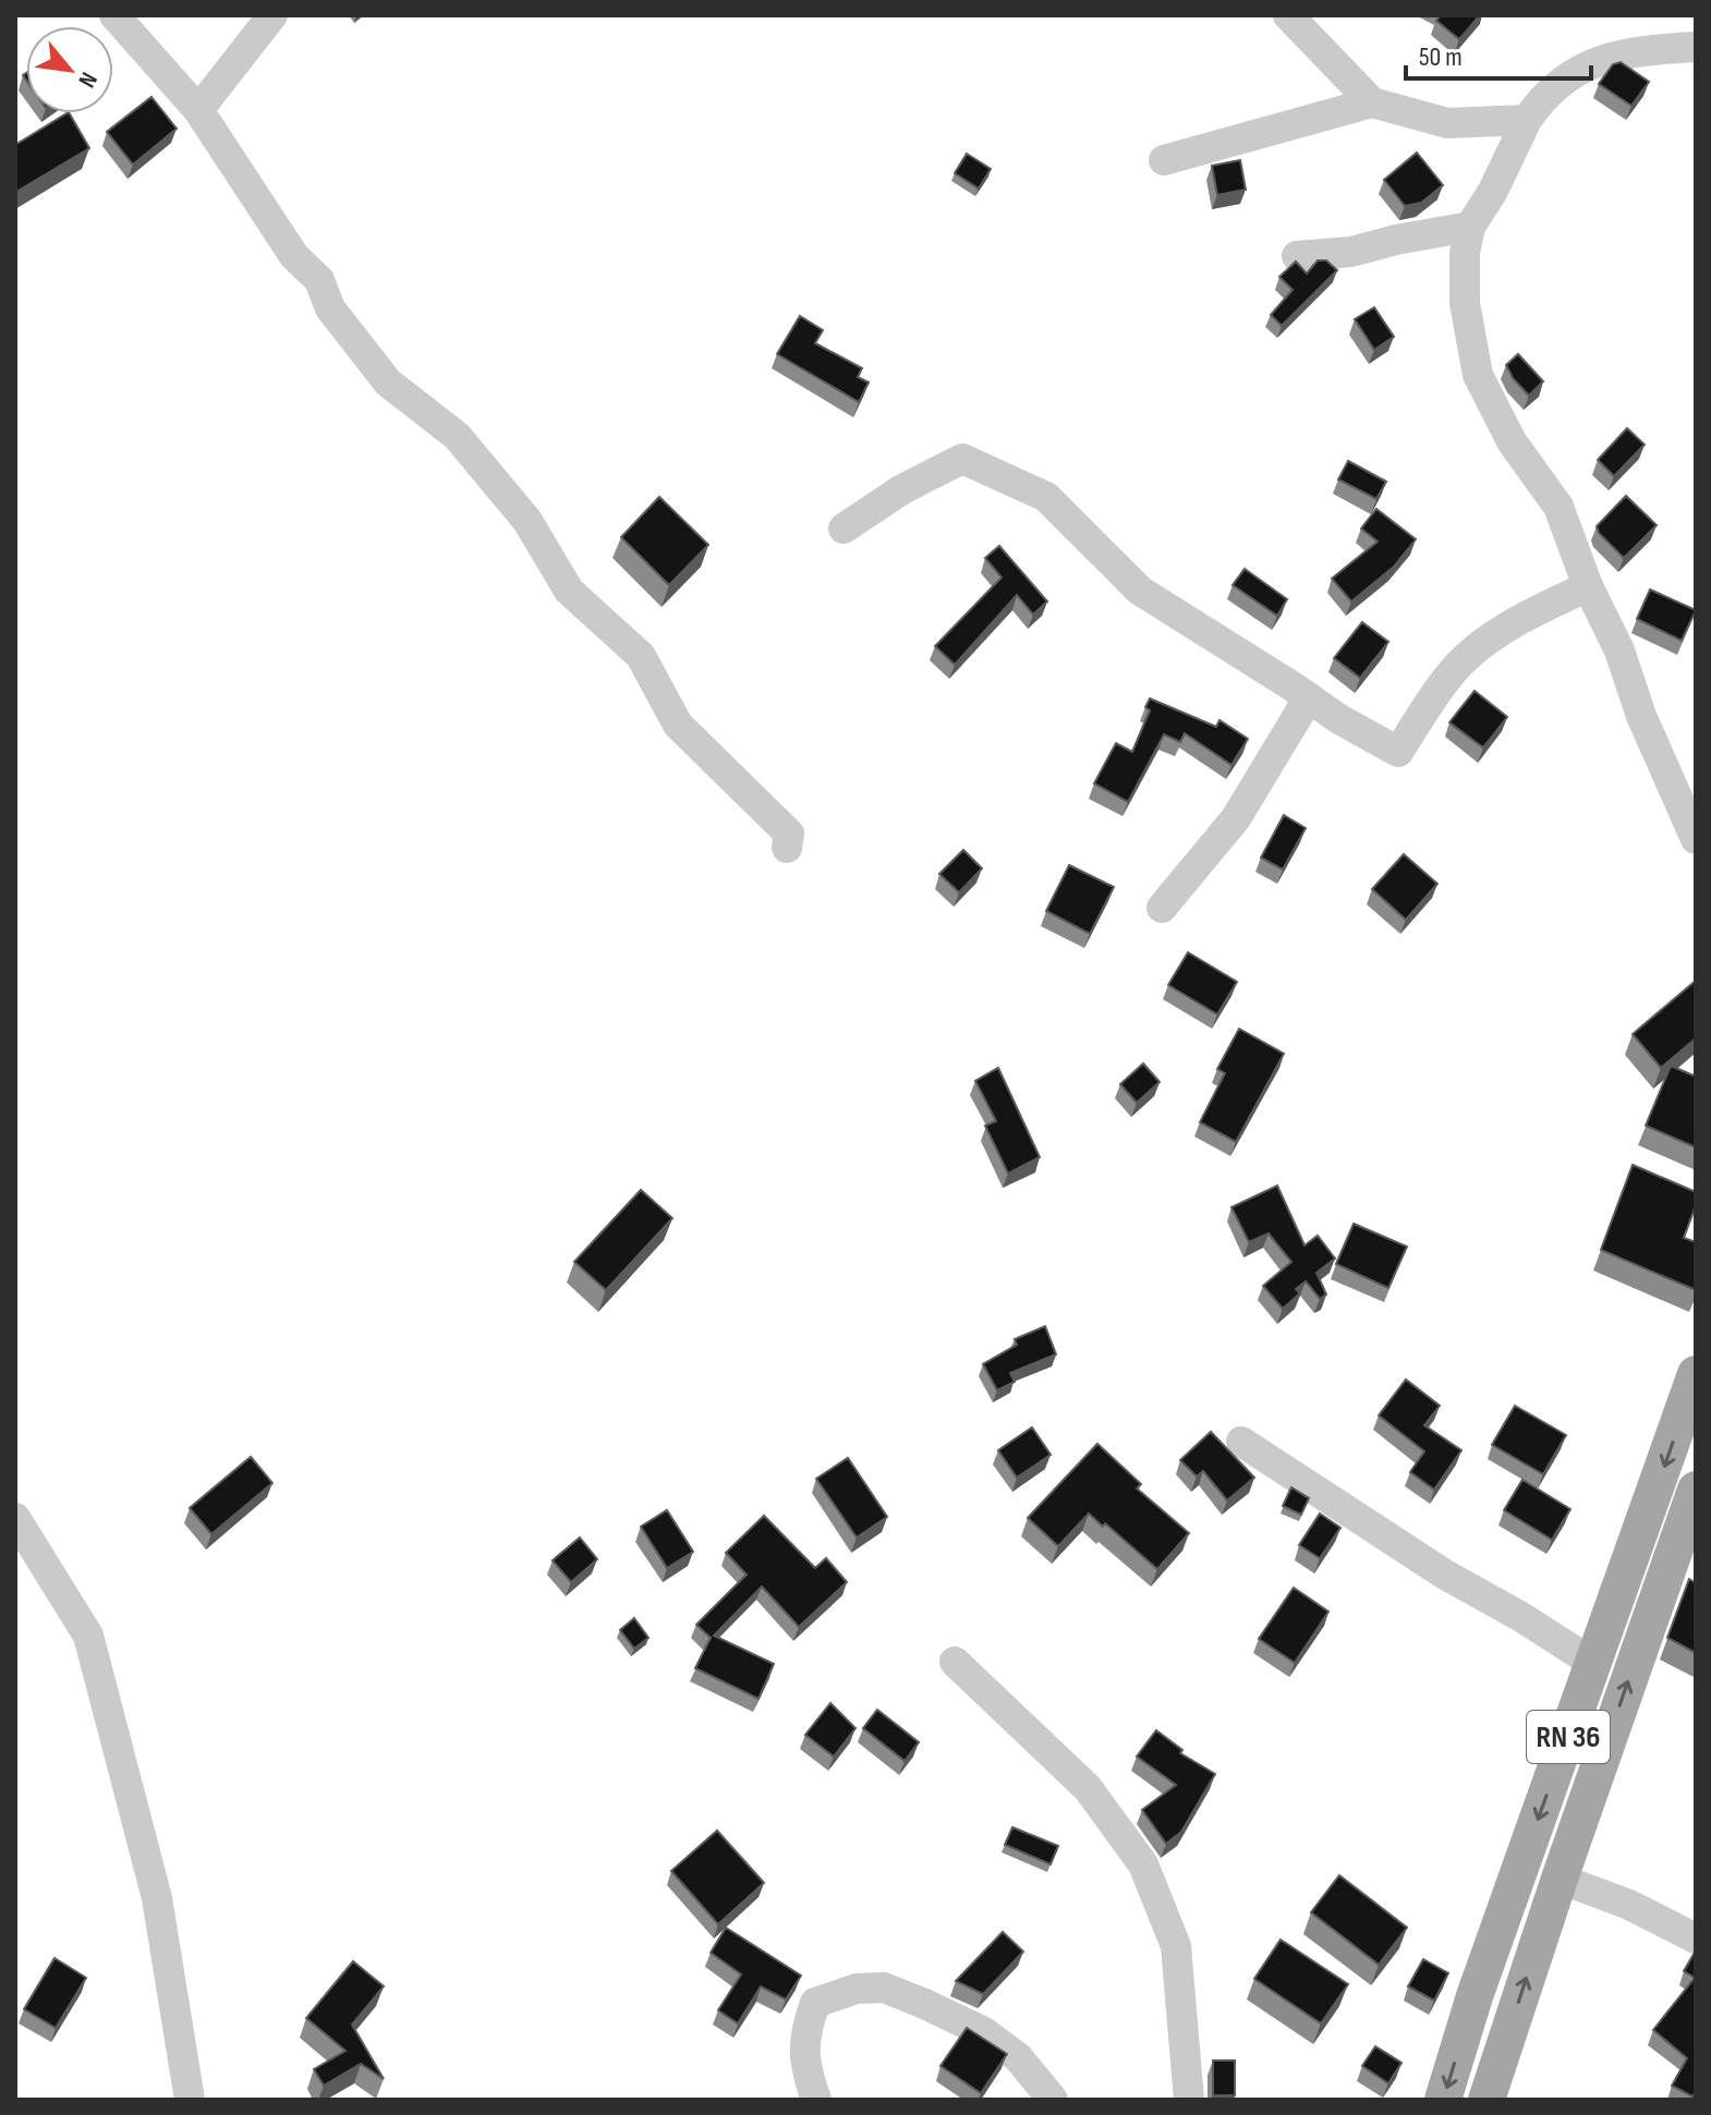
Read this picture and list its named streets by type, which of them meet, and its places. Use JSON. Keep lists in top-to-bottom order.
{
  "streets": {
    "main road": ["RN 36"]
  },
  "scale_bar": "50 m",
  "north": "bottom right"
}
